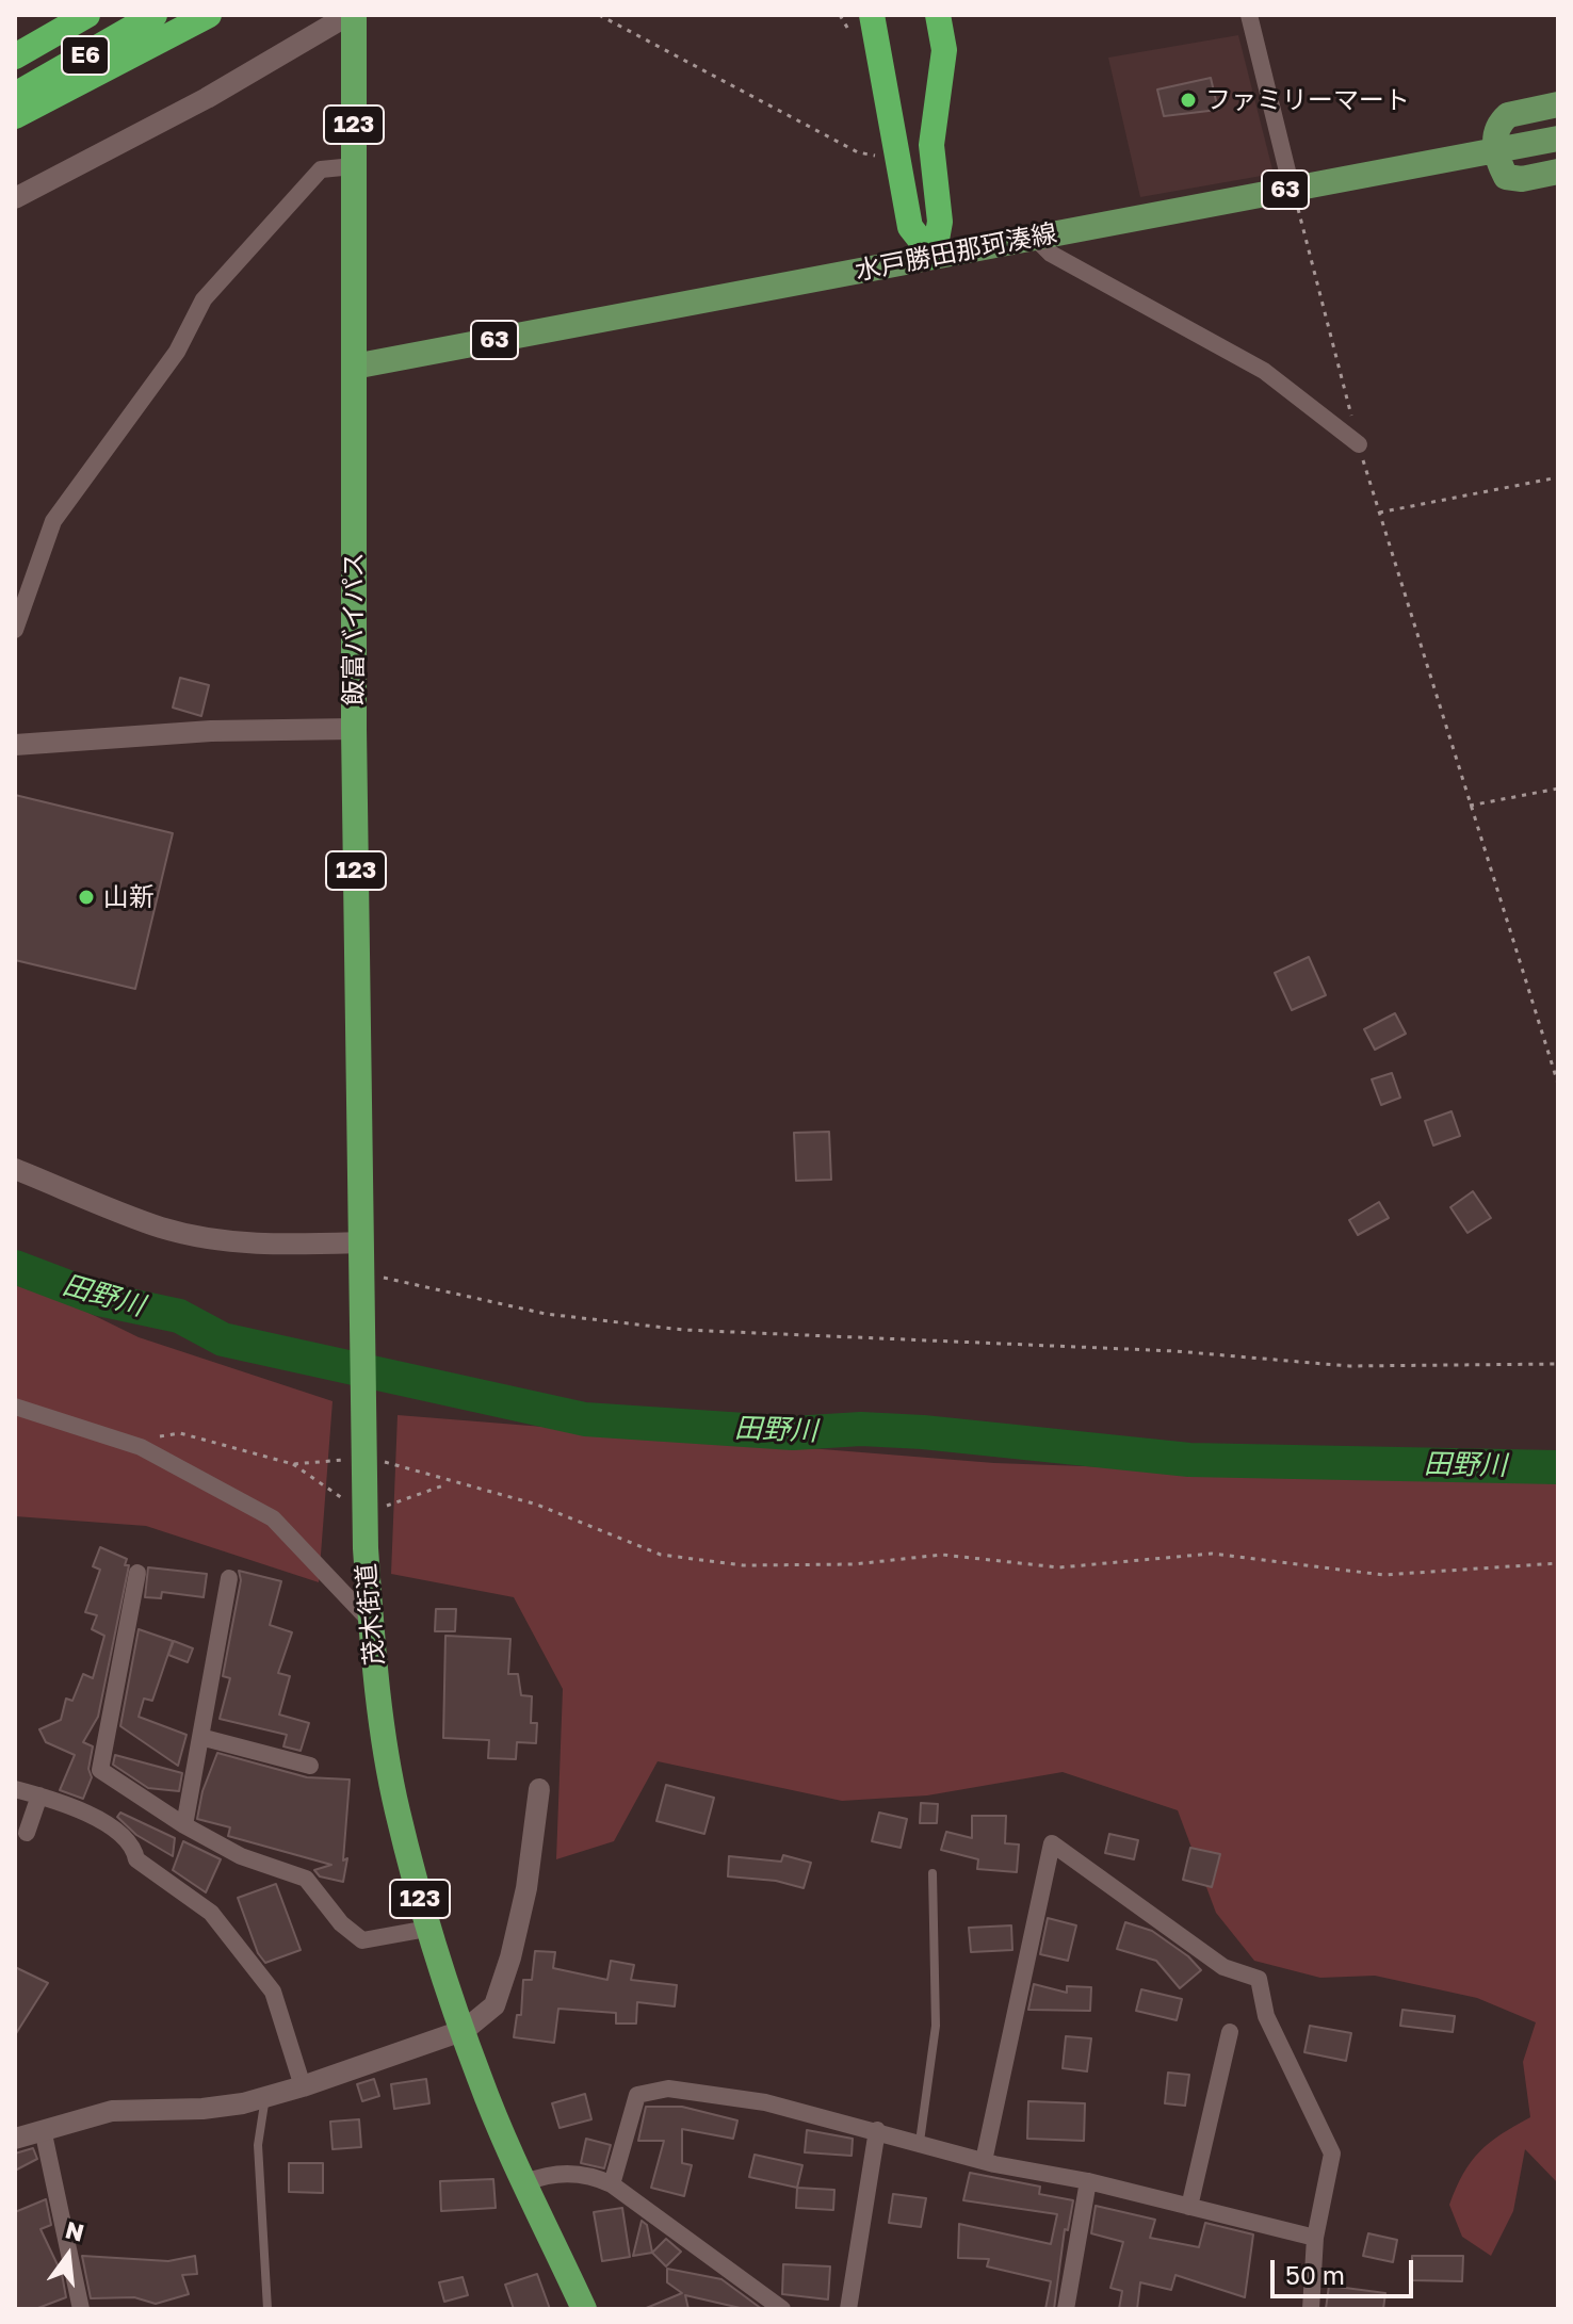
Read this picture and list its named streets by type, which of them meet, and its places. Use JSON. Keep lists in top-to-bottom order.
{
  "streets": {
    "highway": [
      "E6",
      "123",
      "飯富バイパス",
      "茂木街道"
    ],
    "main road": ["63", "水戸勝田那珂湊線"]
  },
  "crossings": [
    ["水戸勝田那珂湊線", "飯富バイパス"],
    ["飯富バイパス", "茂木街道"]
  ],
  "water": ["田野川"],
  "places": ["ファミリーマート", "山新"],
  "scale_bar": "50 m",
  "north": "top"
}
